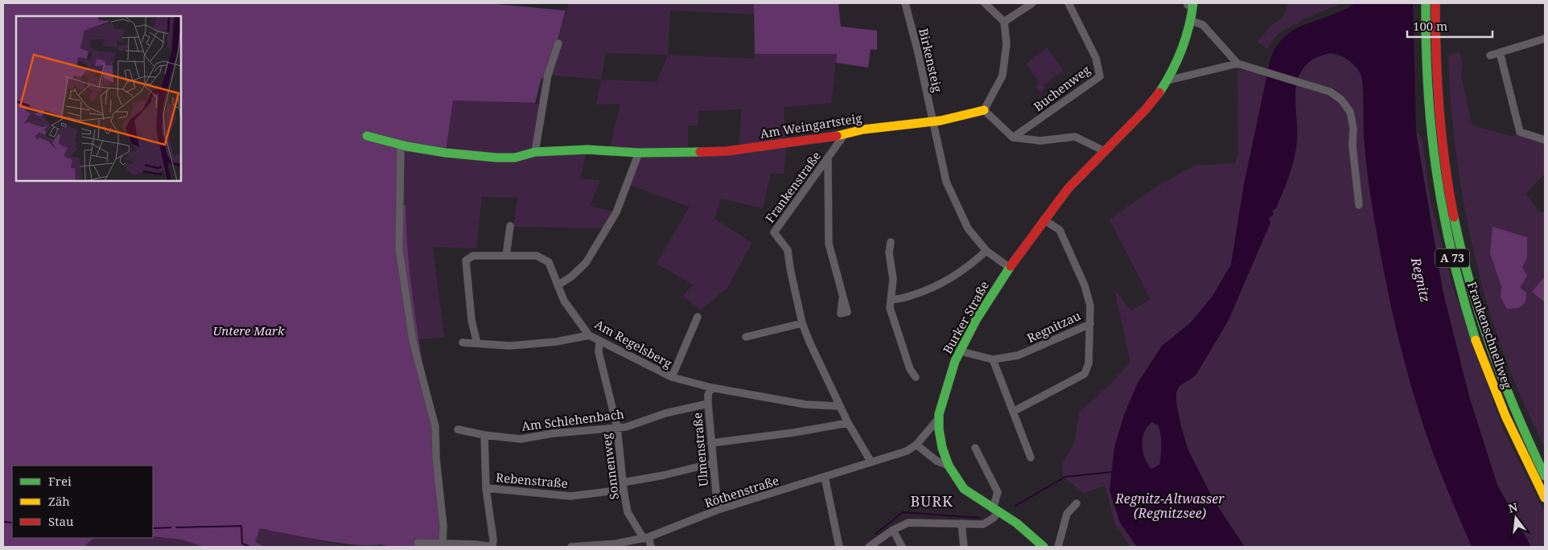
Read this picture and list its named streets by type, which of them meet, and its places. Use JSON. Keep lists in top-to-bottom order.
{
  "streets": {
    "main road": [
      "Am Weingartsteig",
      "A 73",
      "Burker Straße",
      "Frankenschnellweg"
    ],
    "street": [
      "Birkensteig",
      "Buchenweg",
      "Frankenstraße",
      "Regnitzau",
      "Am Regelsberg",
      "Am Schlehenbach",
      "Ulmenstraße",
      "Sonnenweg",
      "Rebenstraße",
      "Röthenstraße"
    ]
  },
  "crossings": [
    ["Birkensteig", "Am Weingartsteig"],
    ["Birkensteig", "Burker Straße"],
    ["Am Weingartsteig", "Frankenstraße"],
    ["Frankenstraße", "Am Regelsberg"],
    ["Frankenstraße", "Röthenstraße"],
    ["Burker Straße", "Regnitzau"],
    ["Burker Straße", "Röthenstraße"],
    ["Am Regelsberg", "Ulmenstraße"],
    ["Am Regelsberg", "Sonnenweg"],
    ["Am Schlehenbach", "Ulmenstraße"],
    ["Am Schlehenbach", "Sonnenweg"],
    ["Ulmenstraße", "Rebenstraße"],
    ["Ulmenstraße", "Röthenstraße"],
    ["Sonnenweg", "Rebenstraße"],
    ["Sonnenweg", "Röthenstraße"]
  ],
  "districts": ["BURK"],
  "water": ["Regnitz", "Regnitz-Altwasser (Regnitzsee)"],
  "parks": ["Untere Mark"],
  "legend": ["Frei", "Zäh", "Stau"],
  "scale_bar": "100 m",
  "north": "top"
}
